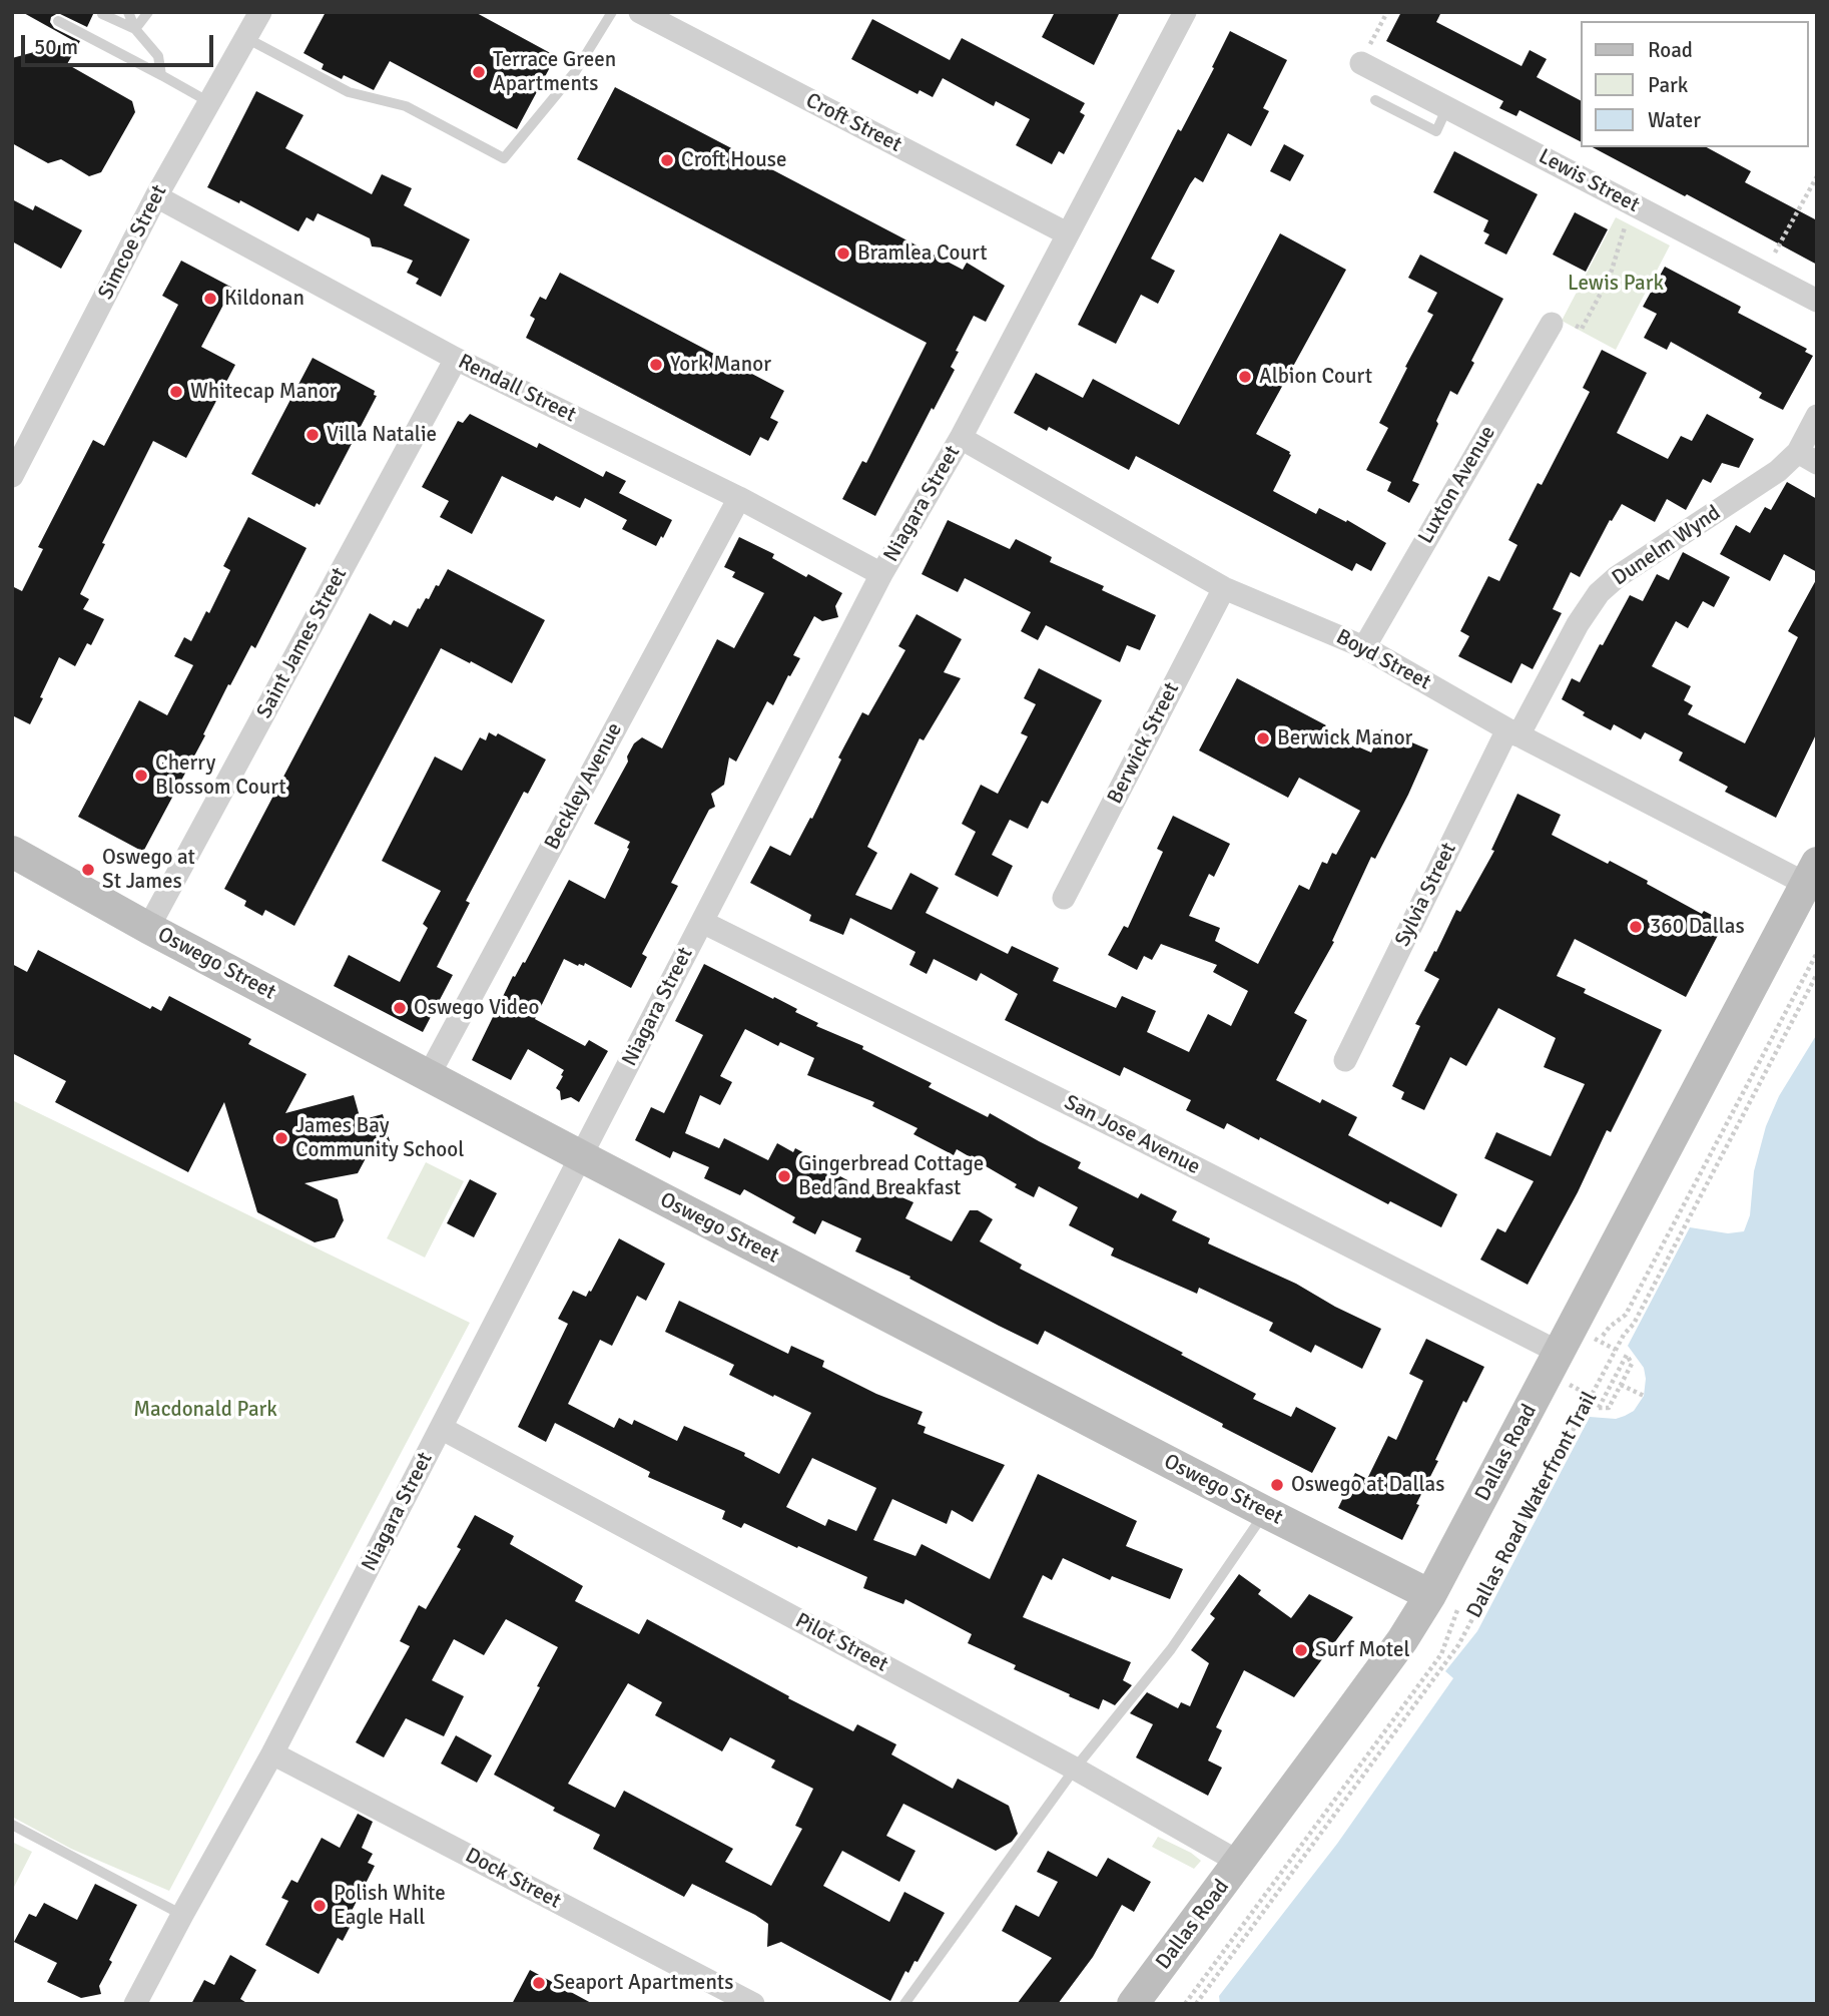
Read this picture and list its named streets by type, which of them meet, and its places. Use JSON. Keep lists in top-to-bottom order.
{
  "streets": {
    "street": [
      "Croft Street",
      "Lewis Street",
      "Simcoe Street",
      "Rendall Street",
      "Luxton Avenue",
      "Niagara Street",
      "Dunelm Wynd",
      "Saint James Street",
      "Boyd Street",
      "Berwick Street",
      "Beckley Avenue",
      "Sylvia Street",
      "Oswego Street",
      "San Jose Avenue",
      "Dallas Road",
      "Pilot Street",
      "Dock Street"
    ],
    "path": ["Dallas Road Waterfront Trail"]
  },
  "crossings": [
    ["Croft Street", "Niagara Street"],
    ["Simcoe Street", "Rendall Street"],
    ["Rendall Street", "Niagara Street"],
    ["Rendall Street", "Saint James Street"],
    ["Rendall Street", "Beckley Avenue"],
    ["Luxton Avenue", "Boyd Street"],
    ["Niagara Street", "Boyd Street"],
    ["Niagara Street", "Oswego Street"],
    ["Niagara Street", "San Jose Avenue"],
    ["Niagara Street", "Pilot Street"],
    ["Niagara Street", "Dock Street"],
    ["Dunelm Wynd", "Boyd Street"],
    ["Dunelm Wynd", "Sylvia Street"],
    ["Saint James Street", "Oswego Street"],
    ["Boyd Street", "Berwick Street"],
    ["Boyd Street", "Sylvia Street"],
    ["Boyd Street", "Dallas Road"],
    ["Beckley Avenue", "Oswego Street"],
    ["Oswego Street", "Dallas Road"],
    ["San Jose Avenue", "Dallas Road"],
    ["Dallas Road", "Pilot Street"]
  ],
  "parks": ["Lewis Park", "Macdonald Park"],
  "places": [
    "Terrace Green Apartments",
    "Croft House",
    "Bramlea Court",
    "Kildonan",
    "York Manor",
    "Albion Court",
    "Whitecap Manor",
    "Villa Natalie",
    "Berwick Manor",
    "Cherry Blossom Court",
    "Oswego at St James",
    "360 Dallas",
    "Oswego Video",
    "James Bay Community School",
    "Gingerbread Cottage Bed and Breakfast",
    "Oswego at Dallas",
    "Surf Motel",
    "Polish White Eagle Hall",
    "Seaport Apartments"
  ],
  "legend": ["Road", "Park", "Water"],
  "scale_bar": "50 m"
}
